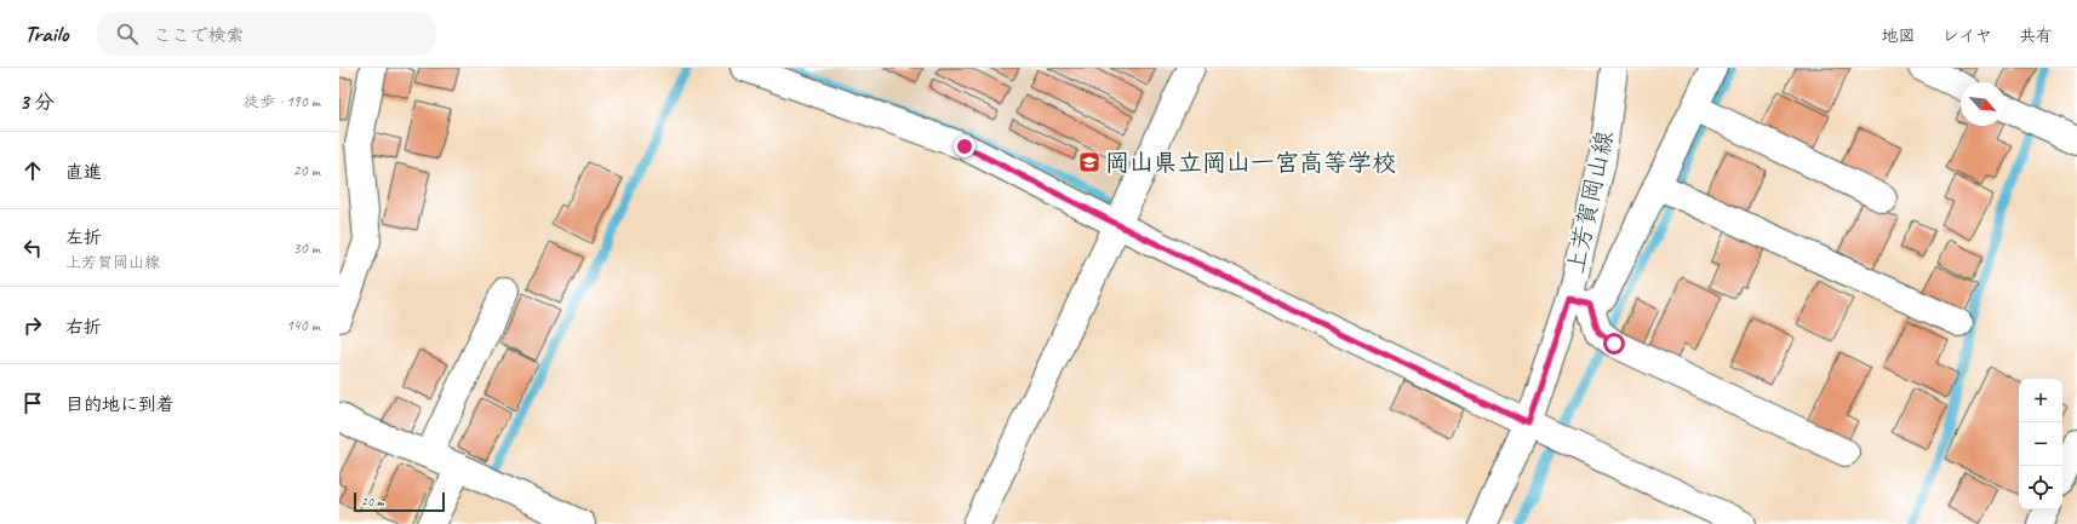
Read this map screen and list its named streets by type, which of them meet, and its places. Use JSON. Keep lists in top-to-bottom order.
{
  "streets": {
    "street": ["上芳賀岡山線"]
  },
  "places": {
    "school or university": ["岡山県立岡山一宮高等学校"]
  },
  "scale_bar": "20 m",
  "north": "bottom right",
  "page": {
    "header": "Trailo",
    "search": "ここで検索",
    "nav": ["地図", "レイヤ", "共有"],
    "heading": ["3 分", "徒歩 · 190 m"],
    "list": [
      ["直進", "20 m"],
      ["左折", "上芳賀岡山線", "30 m"],
      ["右折", "140 m"],
      "目的地に到着"
    ],
    "map_buttons": ["+", "−"],
    "scale": "20 m"
  }
}
